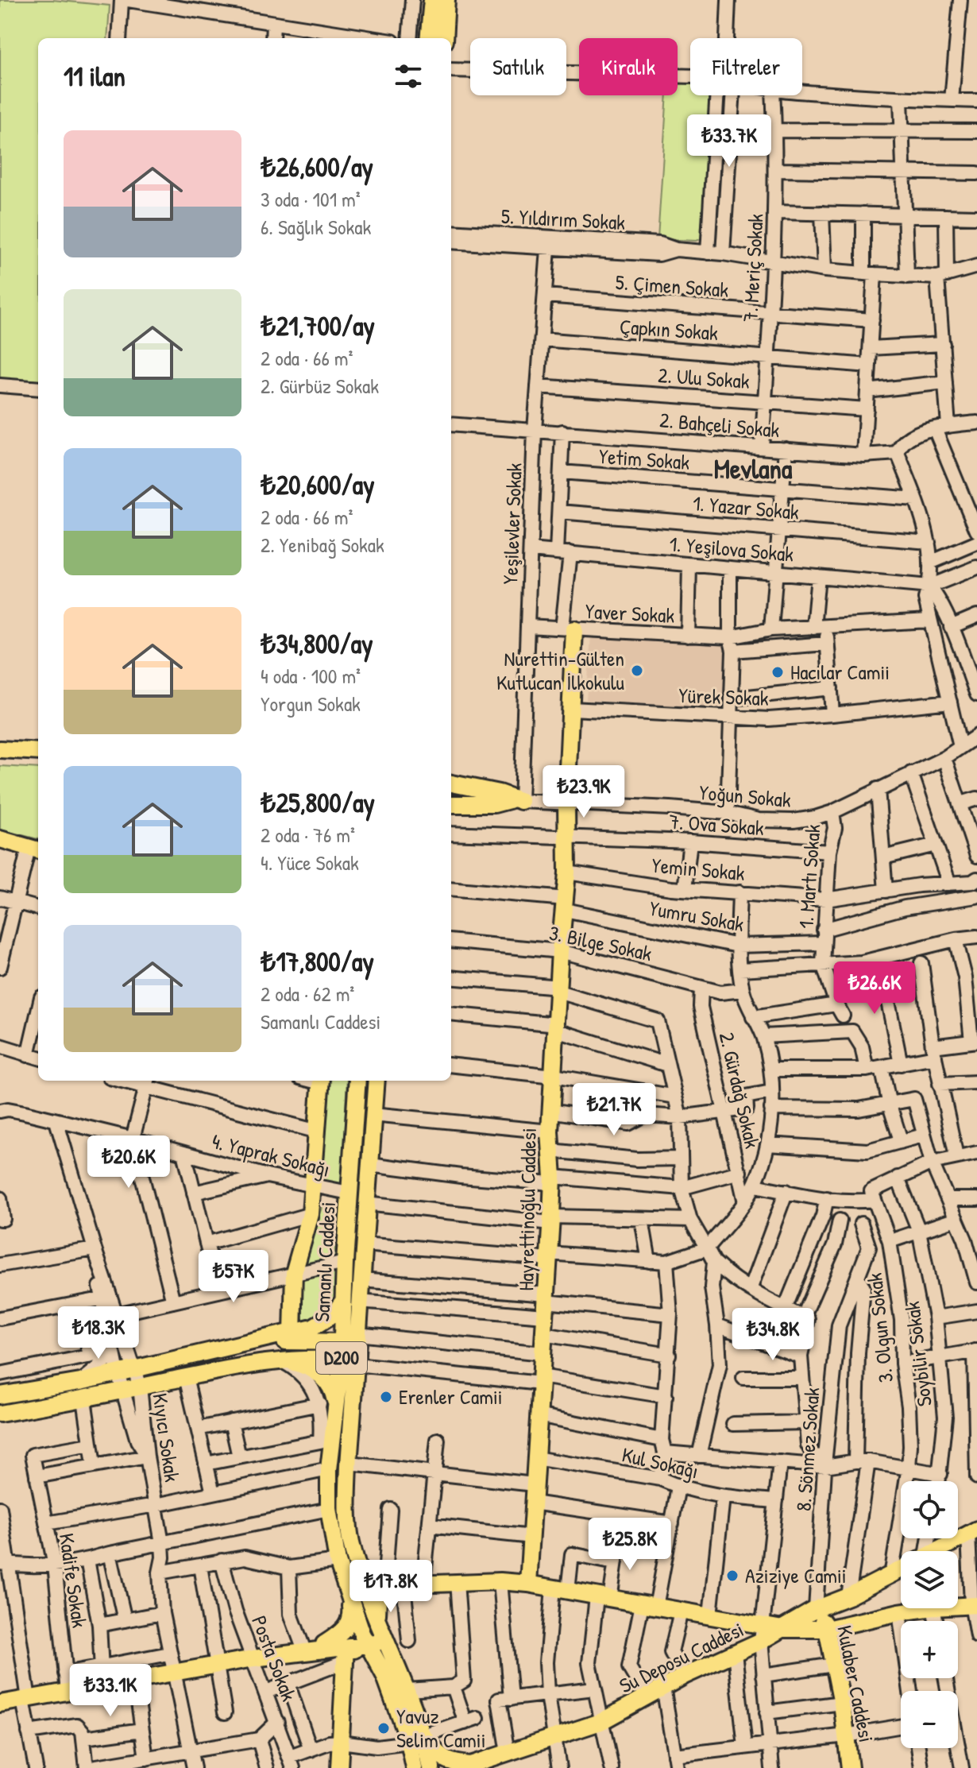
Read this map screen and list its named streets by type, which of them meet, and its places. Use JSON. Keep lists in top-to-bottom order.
{
  "streets": {
    "main road": [
      "Hayrettinoğlu Caddesi",
      "Samanlı Caddesi",
      "D200",
      "Su Deposu Caddesi",
      "Kulaber Caddesi"
    ],
    "street": [
      "5. Yıldırım Sokak",
      "7. Meriç Sokak",
      "5. Çimen Sokak",
      "Çapkın Sokak",
      "2. Ulu Sokak",
      "2. Bahçeli Sokak",
      "Yetim Sokak",
      "1. Yazar Sokak",
      "Yeşilevler Sokak",
      "1. Yeşilova Sokak",
      "Yaver Sokak",
      "Yürek Sokak",
      "Yoğun Sokak",
      "7. Ova Sokak",
      "Yemin Sokak",
      "1. Martı Sokak",
      "Yumru Sokak",
      "3. Bilge Sokak",
      "2. Gürdağ Sokak",
      "4. Yaprak Sokağı",
      "3. Olgun Sokak",
      "Soybilir Sokak",
      "Kıyıcı Sokak",
      "8. Sönmez Sokak",
      "Kul Sokağı",
      "Kadife Sokak",
      "Posta Sokak"
    ]
  },
  "crossings": [
    ["5. Yıldırım Sokak", "7. Meriç Sokak"],
    ["5. Yıldırım Sokak", "Yeşilevler Sokak"],
    ["7. Meriç Sokak", "5. Çimen Sokak"],
    ["7. Meriç Sokak", "Çapkın Sokak"],
    ["7. Meriç Sokak", "2. Ulu Sokak"],
    ["7. Meriç Sokak", "2. Bahçeli Sokak"],
    ["5. Çimen Sokak", "Yeşilevler Sokak"],
    ["Çapkın Sokak", "Yeşilevler Sokak"],
    ["2. Ulu Sokak", "Yeşilevler Sokak"],
    ["2. Bahçeli Sokak", "Yeşilevler Sokak"],
    ["Yeşilevler Sokak", "1. Yeşilova Sokak"],
    ["Yeşilevler Sokak", "Yaver Sokak"],
    ["Yeşilevler Sokak", "Yoğun Sokak"],
    ["Yoğun Sokak", "1. Martı Sokak"],
    ["Yoğun Sokak", "Hayrettinoğlu Caddesi"],
    ["7. Ova Sokak", "1. Martı Sokak"],
    ["7. Ova Sokak", "Hayrettinoğlu Caddesi"],
    ["Yemin Sokak", "1. Martı Sokak"],
    ["Yemin Sokak", "Hayrettinoğlu Caddesi"],
    ["1. Martı Sokak", "Yumru Sokak"],
    ["Yumru Sokak", "Hayrettinoğlu Caddesi"],
    ["3. Bilge Sokak", "2. Gürdağ Sokak"],
    ["3. Bilge Sokak", "Hayrettinoğlu Caddesi"],
    ["4. Yaprak Sokağı", "Samanlı Caddesi"],
    ["4. Yaprak Sokağı", "Kıyıcı Sokak"],
    ["Hayrettinoğlu Caddesi", "Kul Sokağı"],
    ["Samanlı Caddesi", "D200"],
    ["3. Olgun Sokak", "Su Deposu Caddesi"],
    ["8. Sönmez Sokak", "Su Deposu Caddesi"],
    ["8. Sönmez Sokak", "Kulaber Caddesi"],
    ["Su Deposu Caddesi", "Kulaber Caddesi"]
  ],
  "districts": ["Mevlana"],
  "places": [
    "Nurettin-Gülten Kutlucan İlkokulu",
    "Hacılar Camii",
    "Erenler Camii",
    "Aziziye Camii",
    "Yavuz Selim Camii"
  ],
  "page": {
    "chip": ["Satılık", "Kiralık", "Filtreler"],
    "heading": "11 ilan",
    "price": [
      "₺33.7K",
      "₺23.9K",
      "₺26.6K",
      "₺21.7K",
      "₺20.6K",
      "₺57K",
      "₺18.3K",
      "₺34.8K",
      "₺25.8K",
      "₺17.8K",
      "₺33.1K"
    ],
    "list": [
      {
        "name": "₺26,600/ay",
        "note": "3 oda · 101 m² · 6. Sağlık Sokak"
      },
      {
        "name": "₺21,700/ay",
        "note": "2 oda · 66 m² · 2. Gürbüz Sokak"
      },
      {
        "name": "₺20,600/ay",
        "note": "2 oda · 66 m² · 2. Yenibağ Sokak"
      },
      {
        "name": "₺34,800/ay",
        "note": "4 oda · 100 m² · Yorgun Sokak"
      },
      {
        "name": "₺25,800/ay",
        "note": "2 oda · 76 m² · 4. Yüce Sokak"
      },
      {
        "name": "₺17,800/ay",
        "note": "2 oda · 62 m² · Samanlı Caddesi"
      }
    ],
    "map_buttons": ["+", "−"]
  }
}
